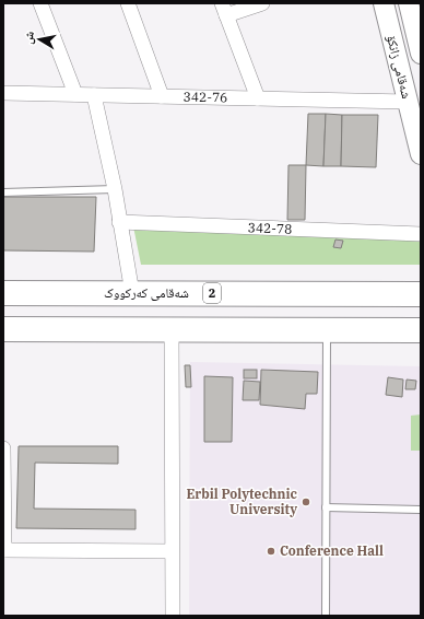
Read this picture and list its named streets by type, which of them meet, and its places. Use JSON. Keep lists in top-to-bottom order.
{
  "streets": {
    "highway": ["شەقامی کەرکووک", "2"],
    "main road": ["شەقامی زانکۆ"],
    "street": ["342-76", "342-78"]
  },
  "crossings": [
    ["شەقامی زانکۆ", "342-76"]
  ],
  "places": ["Erbil Polytechnic University", "Conference Hall"],
  "north": "left"
}
